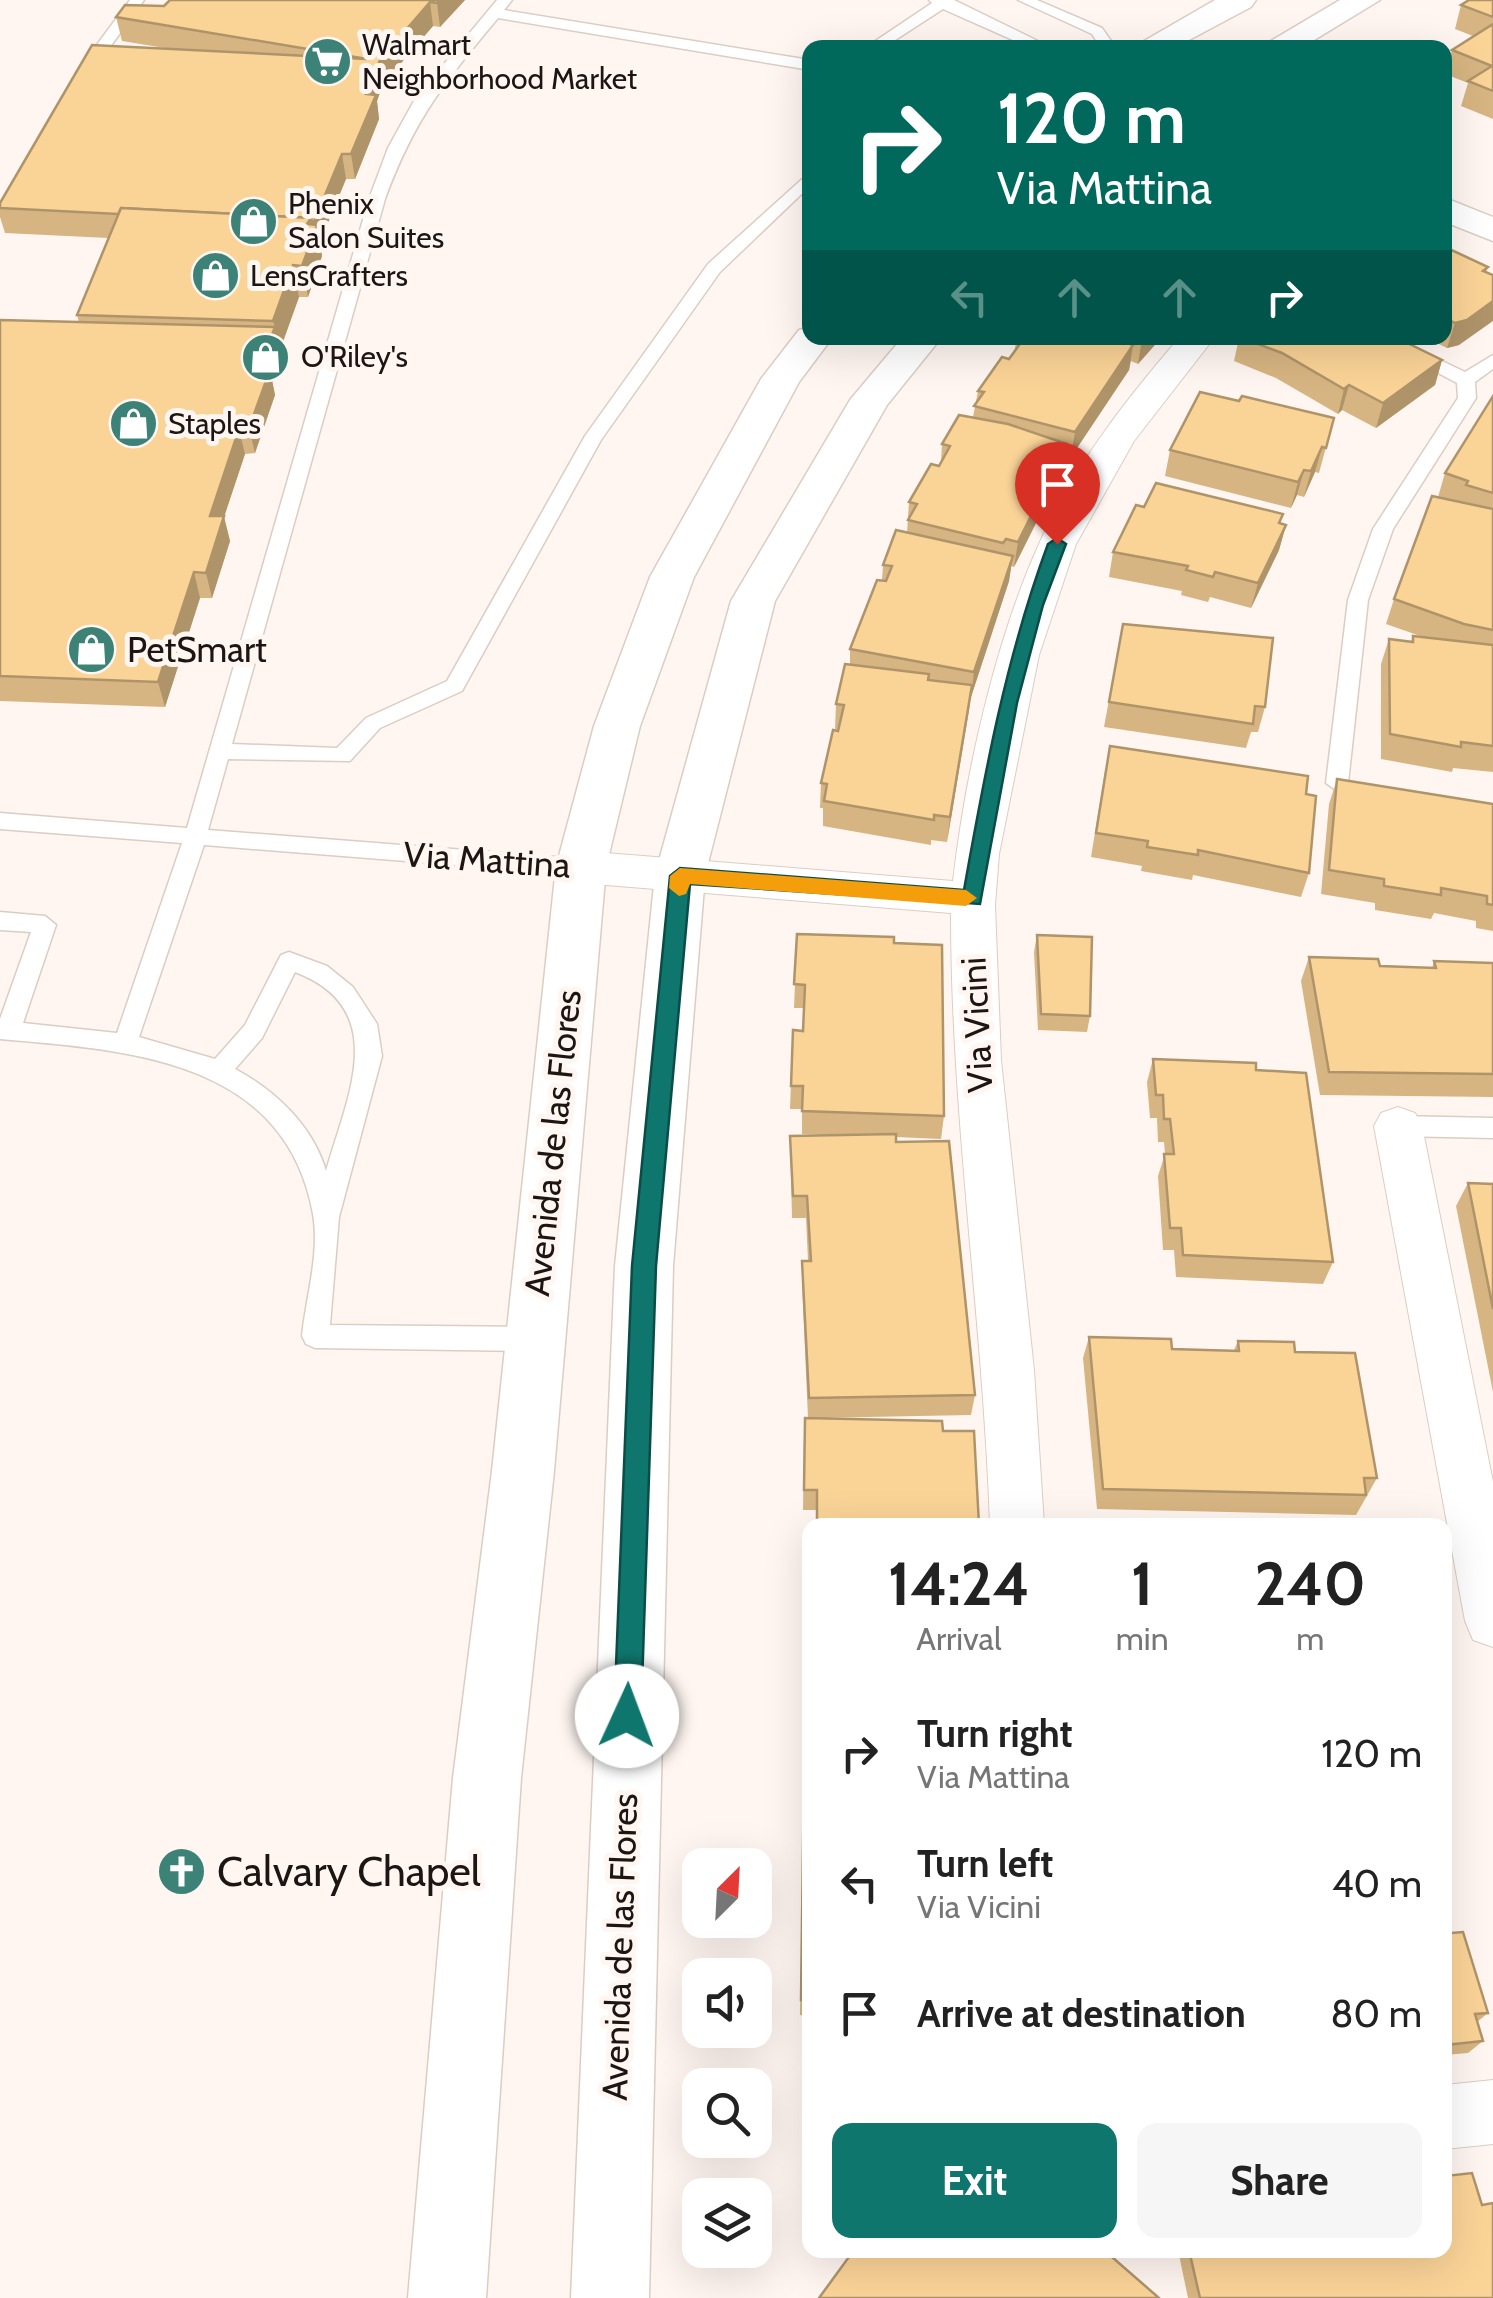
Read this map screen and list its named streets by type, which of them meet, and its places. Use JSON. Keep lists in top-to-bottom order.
{
  "streets": {
    "main road": ["Avenida de las Flores"],
    "street": ["Via Mattina", "Via Vicini"]
  },
  "crossings": [
    ["Via Mattina", "Via Vicini"],
    ["Via Mattina", "Avenida de las Flores"]
  ],
  "places": {
    "supermarket": ["Walmart Neighborhood Market"],
    "shop": [
      "Phenix Salon Suites",
      "LensCrafters",
      "O'Riley's",
      "Staples",
      "PetSmart"
    ],
    "church": ["Calvary Chapel"]
  },
  "north": "top right",
  "page": {
    "turn": ["120 m", "Via Mattina"],
    "eta": [
      "14:24",
      "Arrival",
      "1",
      "min",
      "240",
      "m"
    ],
    "list": [
      {
        "name": "Turn right",
        "note": "Via Mattina",
        "value": "120 m"
      },
      {
        "name": "Turn left",
        "note": "Via Vicini",
        "value": "40 m"
      },
      {
        "name": "Arrive at destination",
        "value": "80 m"
      }
    ],
    "buttons": ["Exit", "Share"]
  }
}
